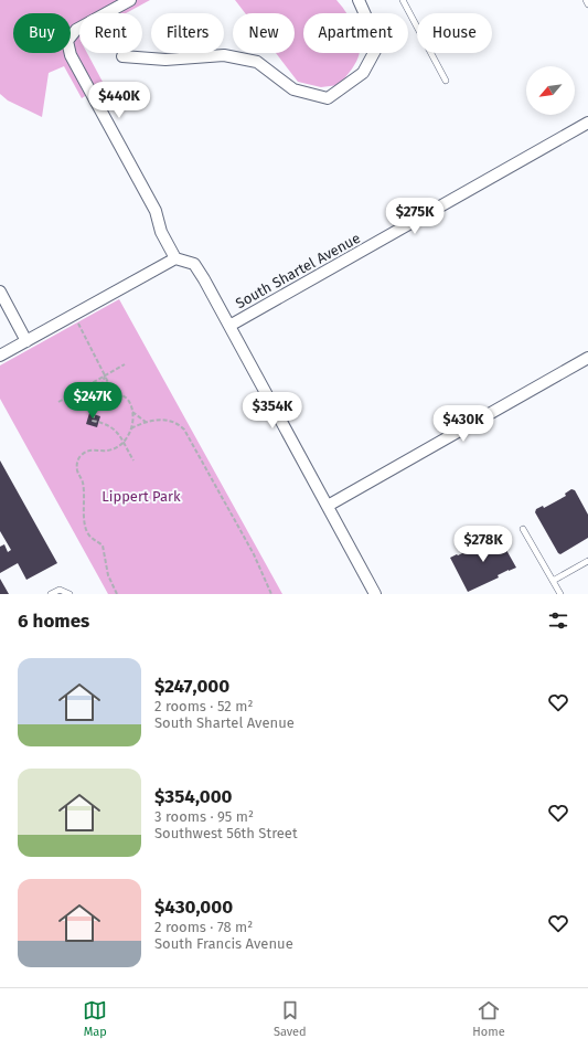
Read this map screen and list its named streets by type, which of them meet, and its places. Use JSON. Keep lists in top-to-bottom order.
{
  "streets": {
    "street": ["South Shartel Avenue"]
  },
  "parks": ["Lippert Park"],
  "north": "bottom left",
  "page": {
    "chip": [
      "Buy",
      "Rent",
      "Filters",
      "New",
      "Apartment",
      "House"
    ],
    "price": [
      "$440K",
      "$275K",
      "$247K",
      "$354K",
      "$430K",
      "$278K"
    ],
    "heading": "6 homes",
    "list": [
      {
        "name": "$247,000",
        "note": "2 rooms · 52 m² · South Shartel Avenue"
      },
      {
        "name": "$354,000",
        "note": "3 rooms · 95 m² · Southwest 56th Street"
      },
      {
        "name": "$430,000",
        "note": "2 rooms · 78 m² · South Francis Avenue"
      }
    ],
    "tabs": ["Map", "Saved", "Home"]
  }
}
